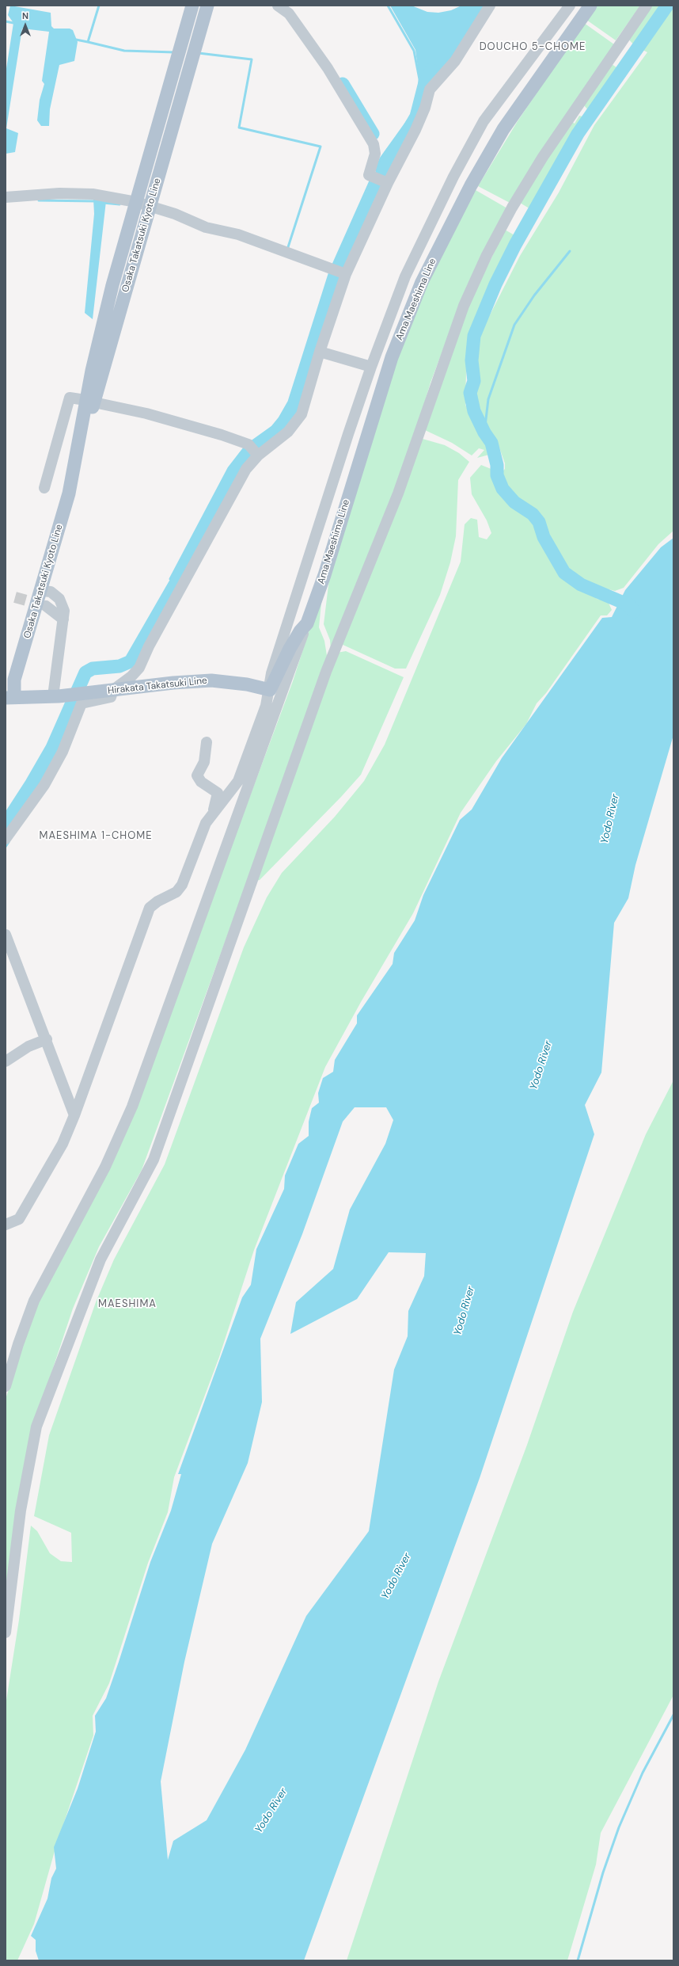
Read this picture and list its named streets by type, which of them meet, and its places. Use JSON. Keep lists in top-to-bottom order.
{
  "streets": {
    "main road": ["Osaka Takatsuki Kyoto Line", "Ama Maeshima Line", "Hirakata Takatsuki Line"]
  },
  "crossings": [
    ["Osaka Takatsuki Kyoto Line", "Hirakata Takatsuki Line"]
  ],
  "districts": ["DOUCHO 5-CHOME", "MAESHIMA 1-CHOME", "MAESHIMA"],
  "water": ["Yodo River"],
  "north": "top"
}
